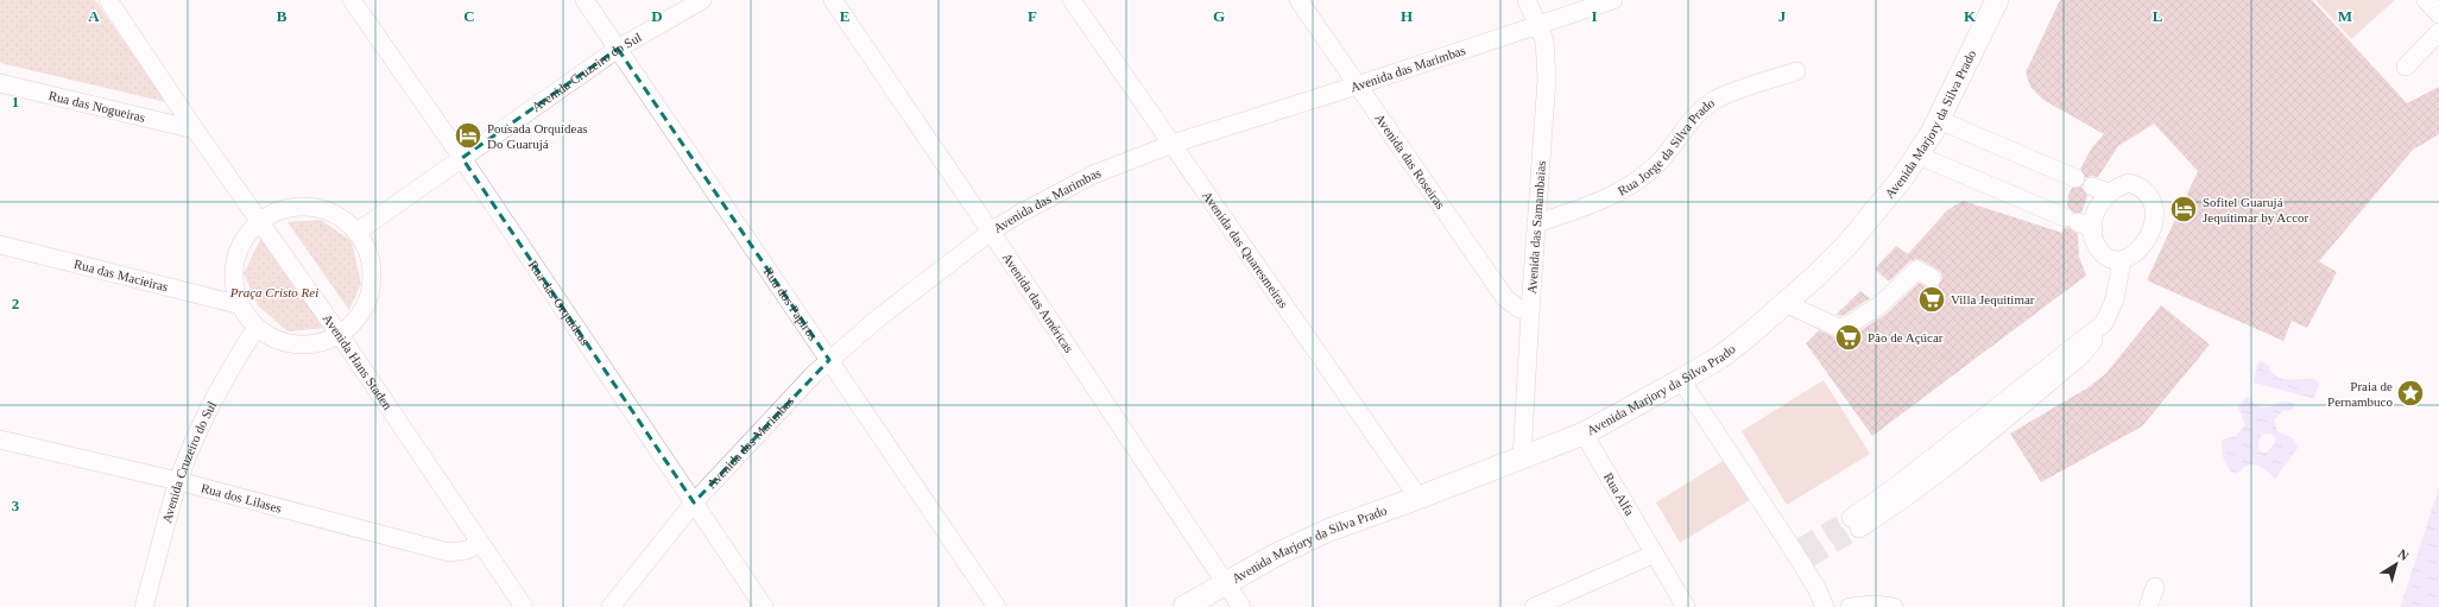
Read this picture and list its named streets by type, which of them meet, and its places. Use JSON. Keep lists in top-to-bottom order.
{
  "streets": {
    "main road": ["Avenida Marjory da Silva Prado"],
    "street": [
      "Avenida das Marimbas",
      "Avenida Cruzeiro do Sul",
      "Rua das Nogueiras",
      "Rua Jorge da Silva Prado",
      "Avenida das Roseiras",
      "Avenida das Samambaias",
      "Avenida das Quaresmeiras",
      "Rua das Macieiras",
      "Rua das Orquideas",
      "Rua dos Papiros",
      "Avenida das Américas",
      "Avenida Hans Staden",
      "Rua Alfa",
      "Rua dos Lilases"
    ]
  },
  "crossings": [
    ["Avenida das Marimbas", "Avenida das Roseiras"],
    ["Avenida das Marimbas", "Avenida das Samambaias"],
    ["Avenida das Marimbas", "Avenida das Quaresmeiras"],
    ["Avenida das Marimbas", "Rua das Orquideas"],
    ["Avenida das Marimbas", "Rua dos Papiros"],
    ["Avenida das Marimbas", "Avenida das Américas"],
    ["Avenida Cruzeiro do Sul", "Rua das Orquideas"],
    ["Avenida Cruzeiro do Sul", "Rua dos Papiros"],
    ["Avenida Cruzeiro do Sul", "Rua dos Lilases"],
    ["Rua das Nogueiras", "Avenida Hans Staden"],
    ["Avenida Marjory da Silva Prado", "Avenida das Samambaias"],
    ["Avenida Marjory da Silva Prado", "Avenida das Quaresmeiras"],
    ["Avenida Marjory da Silva Prado", "Avenida das Américas"],
    ["Avenida Marjory da Silva Prado", "Rua Alfa"],
    ["Rua Jorge da Silva Prado", "Avenida das Samambaias"],
    ["Avenida das Roseiras", "Avenida das Samambaias"],
    ["Avenida Hans Staden", "Rua dos Lilases"]
  ],
  "parks": ["Praça Cristo Rei"],
  "places": {
    "hotel": ["Pousada Orquídeas Do Guarujá", "Sofitel Guarujá Jequitimar by Accor"],
    "supermarket": ["Villa Jequitimar", "Pão de Açúcar"],
    "place": ["Praia de Pernambuco"]
  },
  "north": "top right",
  "grid": {
    "columns": [
      "A",
      "B",
      "C",
      "D",
      "E",
      "F",
      "G",
      "H",
      "I",
      "J",
      "K",
      "L",
      "M"
    ],
    "rows": ["1", "2", "3"]
  }
}
